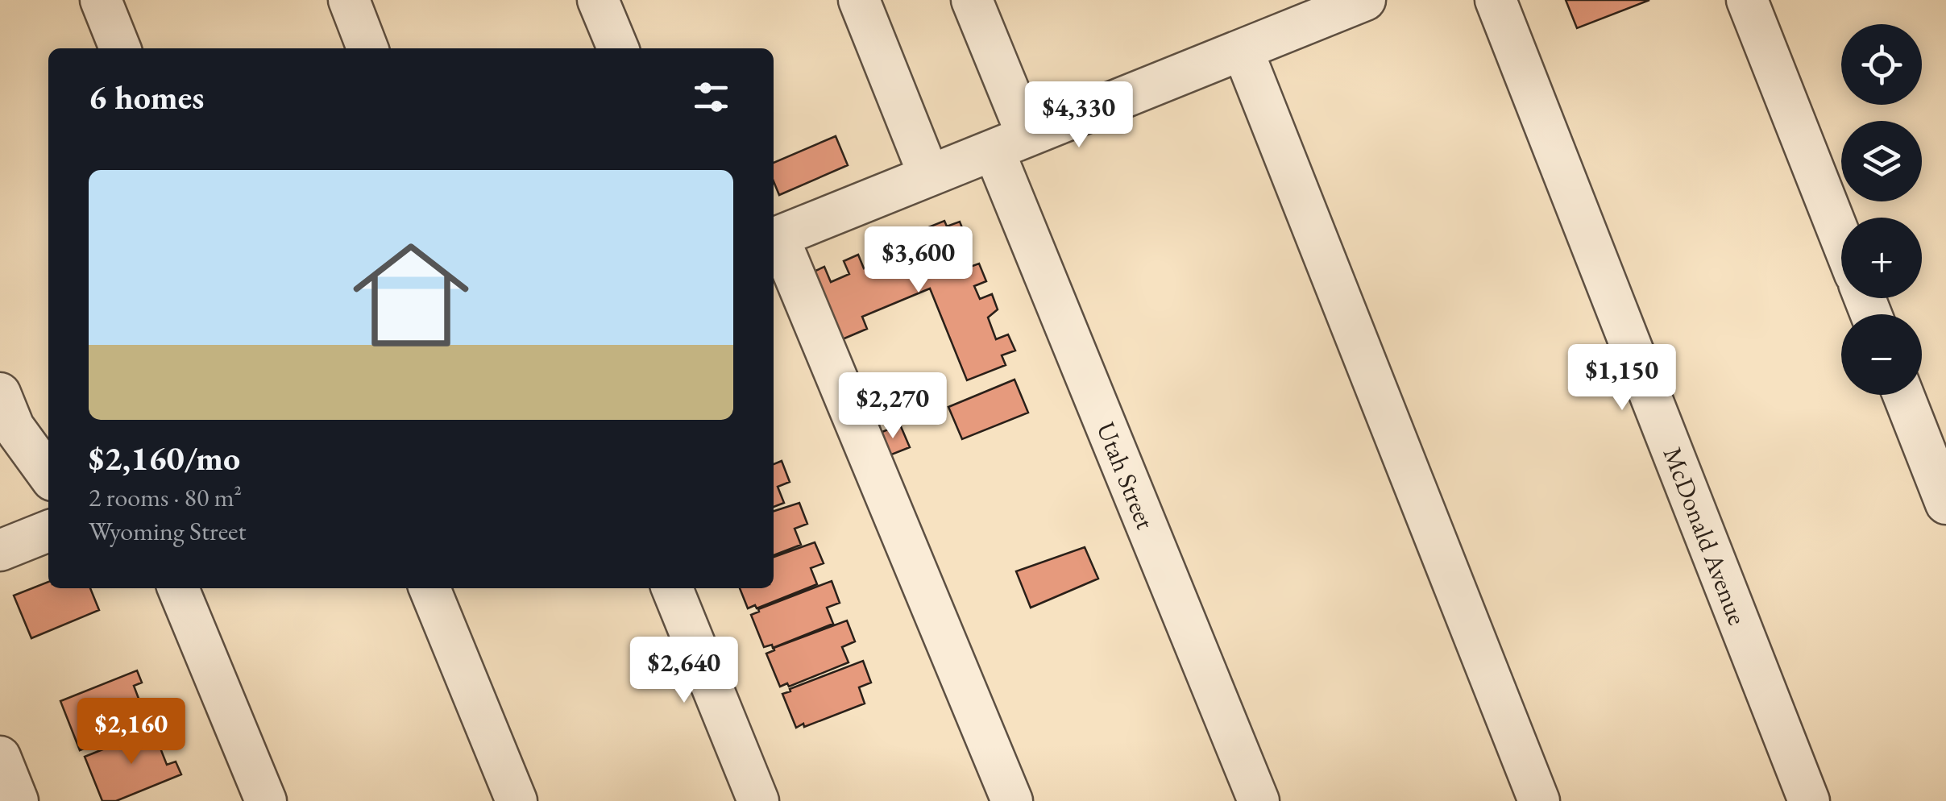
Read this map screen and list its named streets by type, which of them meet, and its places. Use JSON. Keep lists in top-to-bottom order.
{
  "streets": {
    "street": ["Utah Street", "McDonald Avenue"]
  },
  "page": {
    "map_buttons": ["+", "−"],
    "heading": "6 homes",
    "price": [
      "$4,330",
      "$3,600",
      "$1,150",
      "$2,270",
      "$2,640",
      "$2,160"
    ],
    "list": [
      {
        "name": "$2,160/mo",
        "note": "2 rooms · 80 m² · Wyoming Street"
      }
    ]
  }
}
